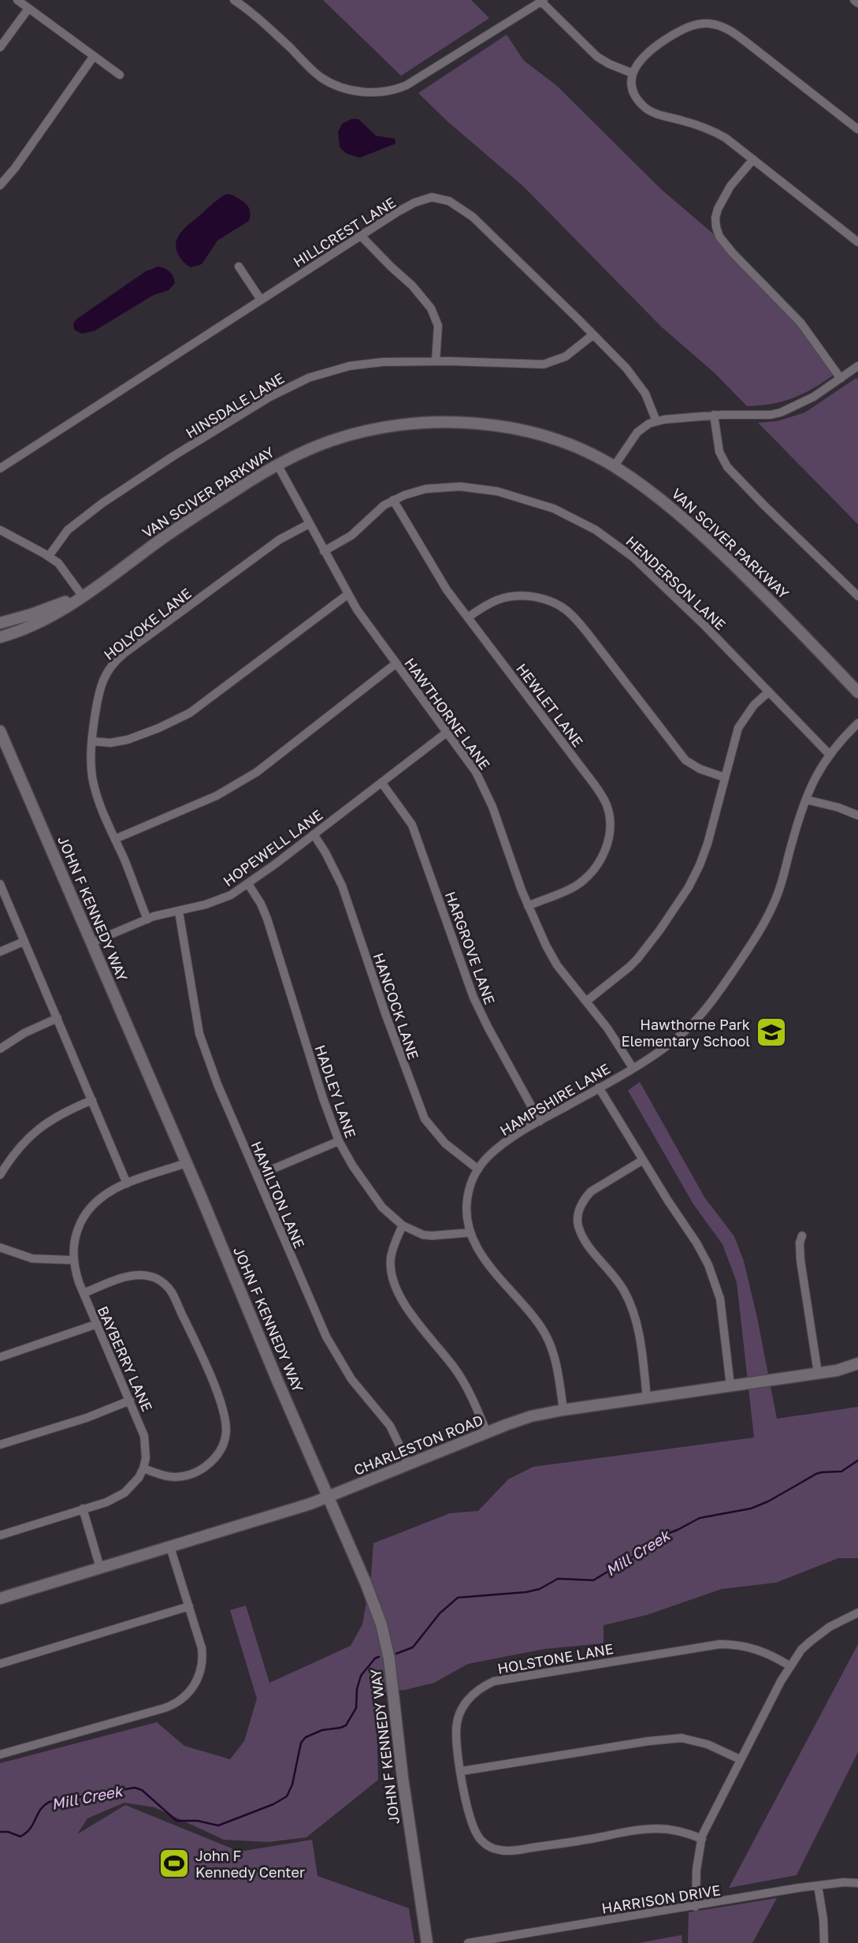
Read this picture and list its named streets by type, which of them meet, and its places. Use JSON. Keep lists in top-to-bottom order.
{
  "streets": {
    "street": [
      "HILLCREST LANE",
      "HINSDALE LANE",
      "VAN SCIVER PARKWAY",
      "HENDERSON LANE",
      "HOLYOKE LANE",
      "HEWLET LANE",
      "HAWTHORNE LANE",
      "HOPEWELL LANE",
      "JOHN F KENNEDY WAY",
      "HARGROVE LANE",
      "HANCOCK LANE",
      "HADLEY LANE",
      "HAMPSHIRE LANE",
      "HAMILTON LANE",
      "BAYBERRY LANE",
      "CHARLESTON ROAD",
      "HOLSTONE LANE",
      "HARRISON DRIVE"
    ]
  },
  "crossings": [
    ["HILLCREST LANE", "HINSDALE LANE"],
    ["VAN SCIVER PARKWAY", "HAWTHORNE LANE"],
    ["HENDERSON LANE", "HEWLET LANE"],
    ["HENDERSON LANE", "HAWTHORNE LANE"],
    ["HENDERSON LANE", "HAMPSHIRE LANE"],
    ["HOLYOKE LANE", "HAWTHORNE LANE"],
    ["HOLYOKE LANE", "HOPEWELL LANE"],
    ["HEWLET LANE", "HAWTHORNE LANE"],
    ["HAWTHORNE LANE", "HOPEWELL LANE"],
    ["HAWTHORNE LANE", "HAMPSHIRE LANE"],
    ["HOPEWELL LANE", "JOHN F KENNEDY WAY"],
    ["HOPEWELL LANE", "HARGROVE LANE"],
    ["HOPEWELL LANE", "HANCOCK LANE"],
    ["HOPEWELL LANE", "HADLEY LANE"],
    ["HOPEWELL LANE", "HAMILTON LANE"],
    ["JOHN F KENNEDY WAY", "BAYBERRY LANE"],
    ["JOHN F KENNEDY WAY", "CHARLESTON ROAD"],
    ["HARGROVE LANE", "HAMPSHIRE LANE"],
    ["HANCOCK LANE", "HAMPSHIRE LANE"],
    ["HADLEY LANE", "HAMPSHIRE LANE"],
    ["HAMPSHIRE LANE", "CHARLESTON ROAD"],
    ["HAMILTON LANE", "CHARLESTON ROAD"]
  ],
  "water": ["Mill Creek"],
  "places": {
    "school or university": ["Hawthorne Park Elementary School"],
    "sports": ["John F Kennedy Center"]
  }
}
